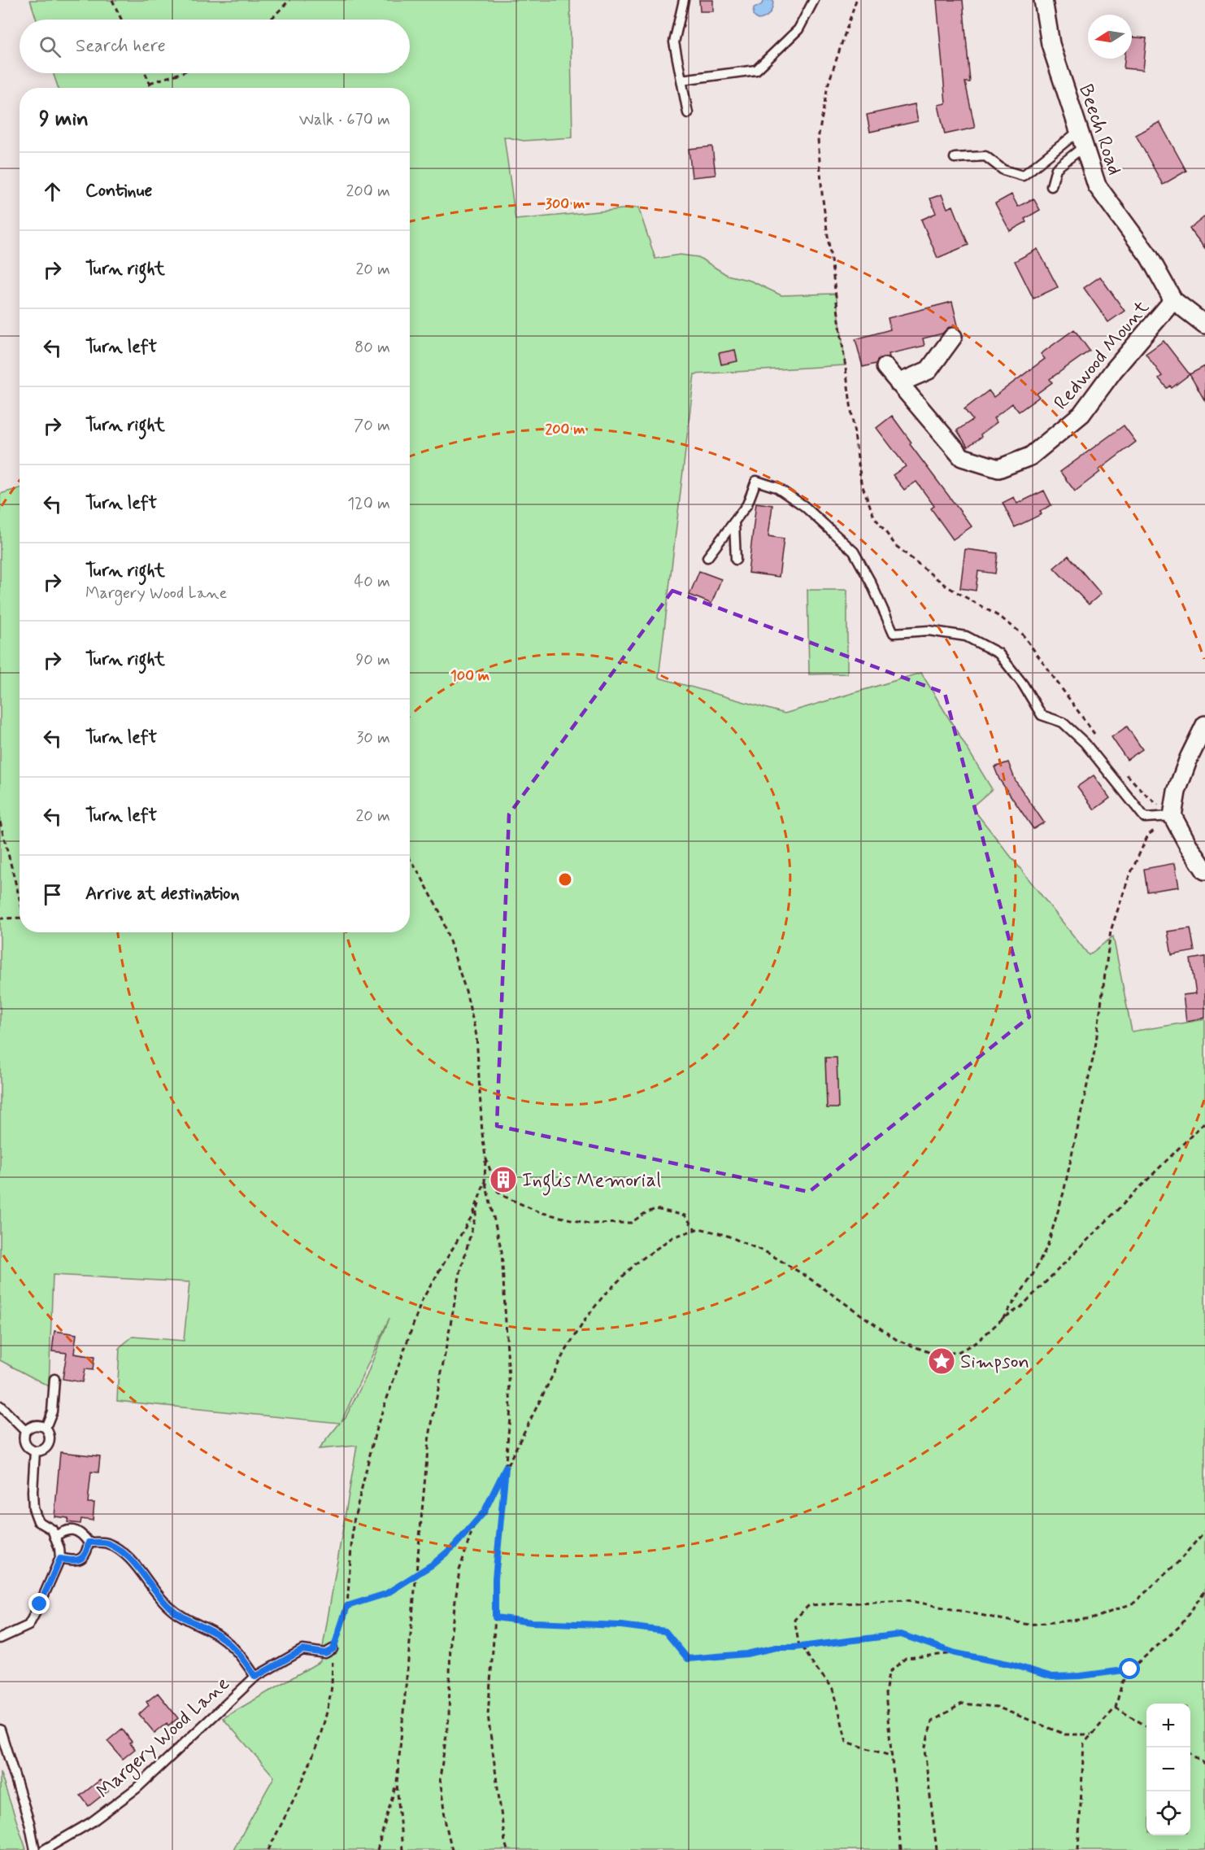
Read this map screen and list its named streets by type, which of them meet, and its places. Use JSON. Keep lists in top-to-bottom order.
{
  "streets": {
    "street": ["Beech Road", "Redwood Mount"],
    "lane": ["Margery Wood Lane"]
  },
  "crossings": [
    ["Beech Road", "Redwood Mount"]
  ],
  "places": {
    "building": ["Inglis Memorial"],
    "place": ["Simpson"]
  },
  "north": "left",
  "page": {
    "search": "Search here",
    "heading": ["9 min", "Walk · 670 m"],
    "list": [
      ["Continue", "200 m"],
      ["Turn right", "20 m"],
      ["Turn left", "80 m"],
      ["Turn right", "70 m"],
      ["Turn left", "120 m"],
      ["Turn right", "Margery Wood Lane", "40 m"],
      ["Turn right", "90 m"],
      ["Turn left", "30 m"],
      ["Turn left", "20 m"],
      "Arrive at destination"
    ],
    "map_buttons": ["+", "−"]
  },
  "rings": ["300 m", "200 m", "100 m"]
}
